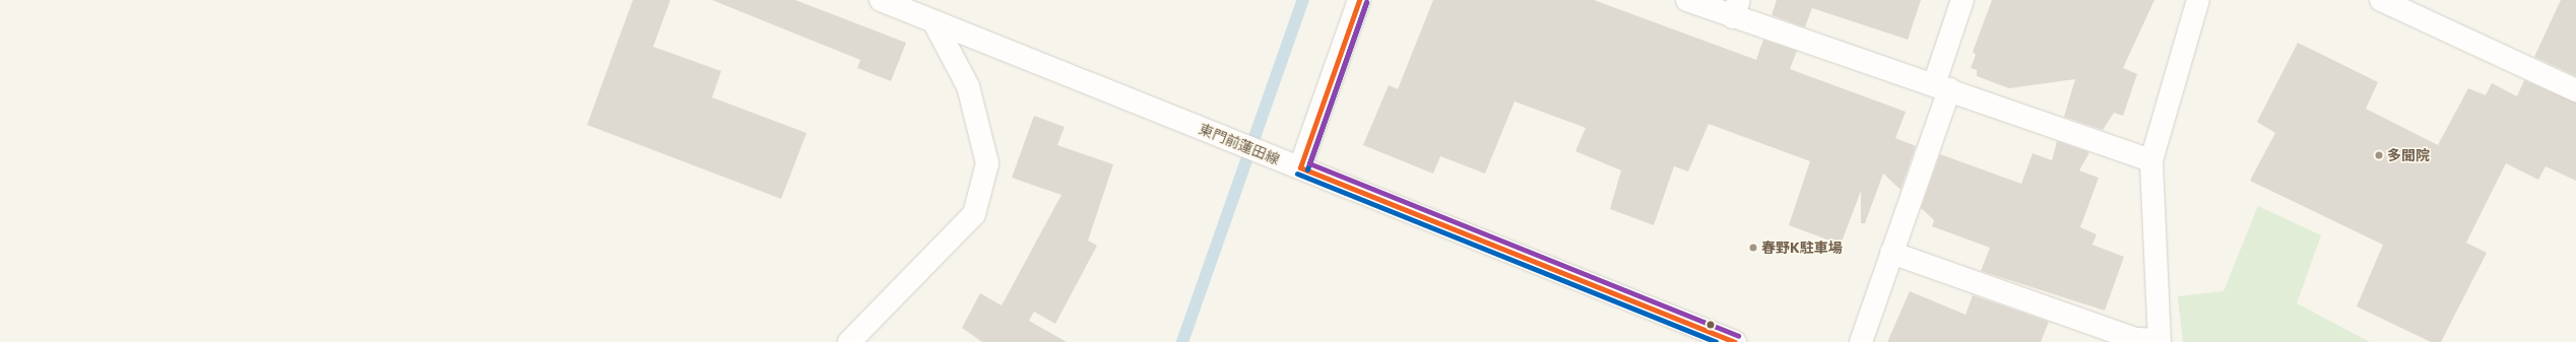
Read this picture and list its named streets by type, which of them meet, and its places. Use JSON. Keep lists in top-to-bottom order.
{
  "streets": {
    "street": ["東門前蓮田線"]
  },
  "places": ["多聞院", "春野K駐車場"]
}
